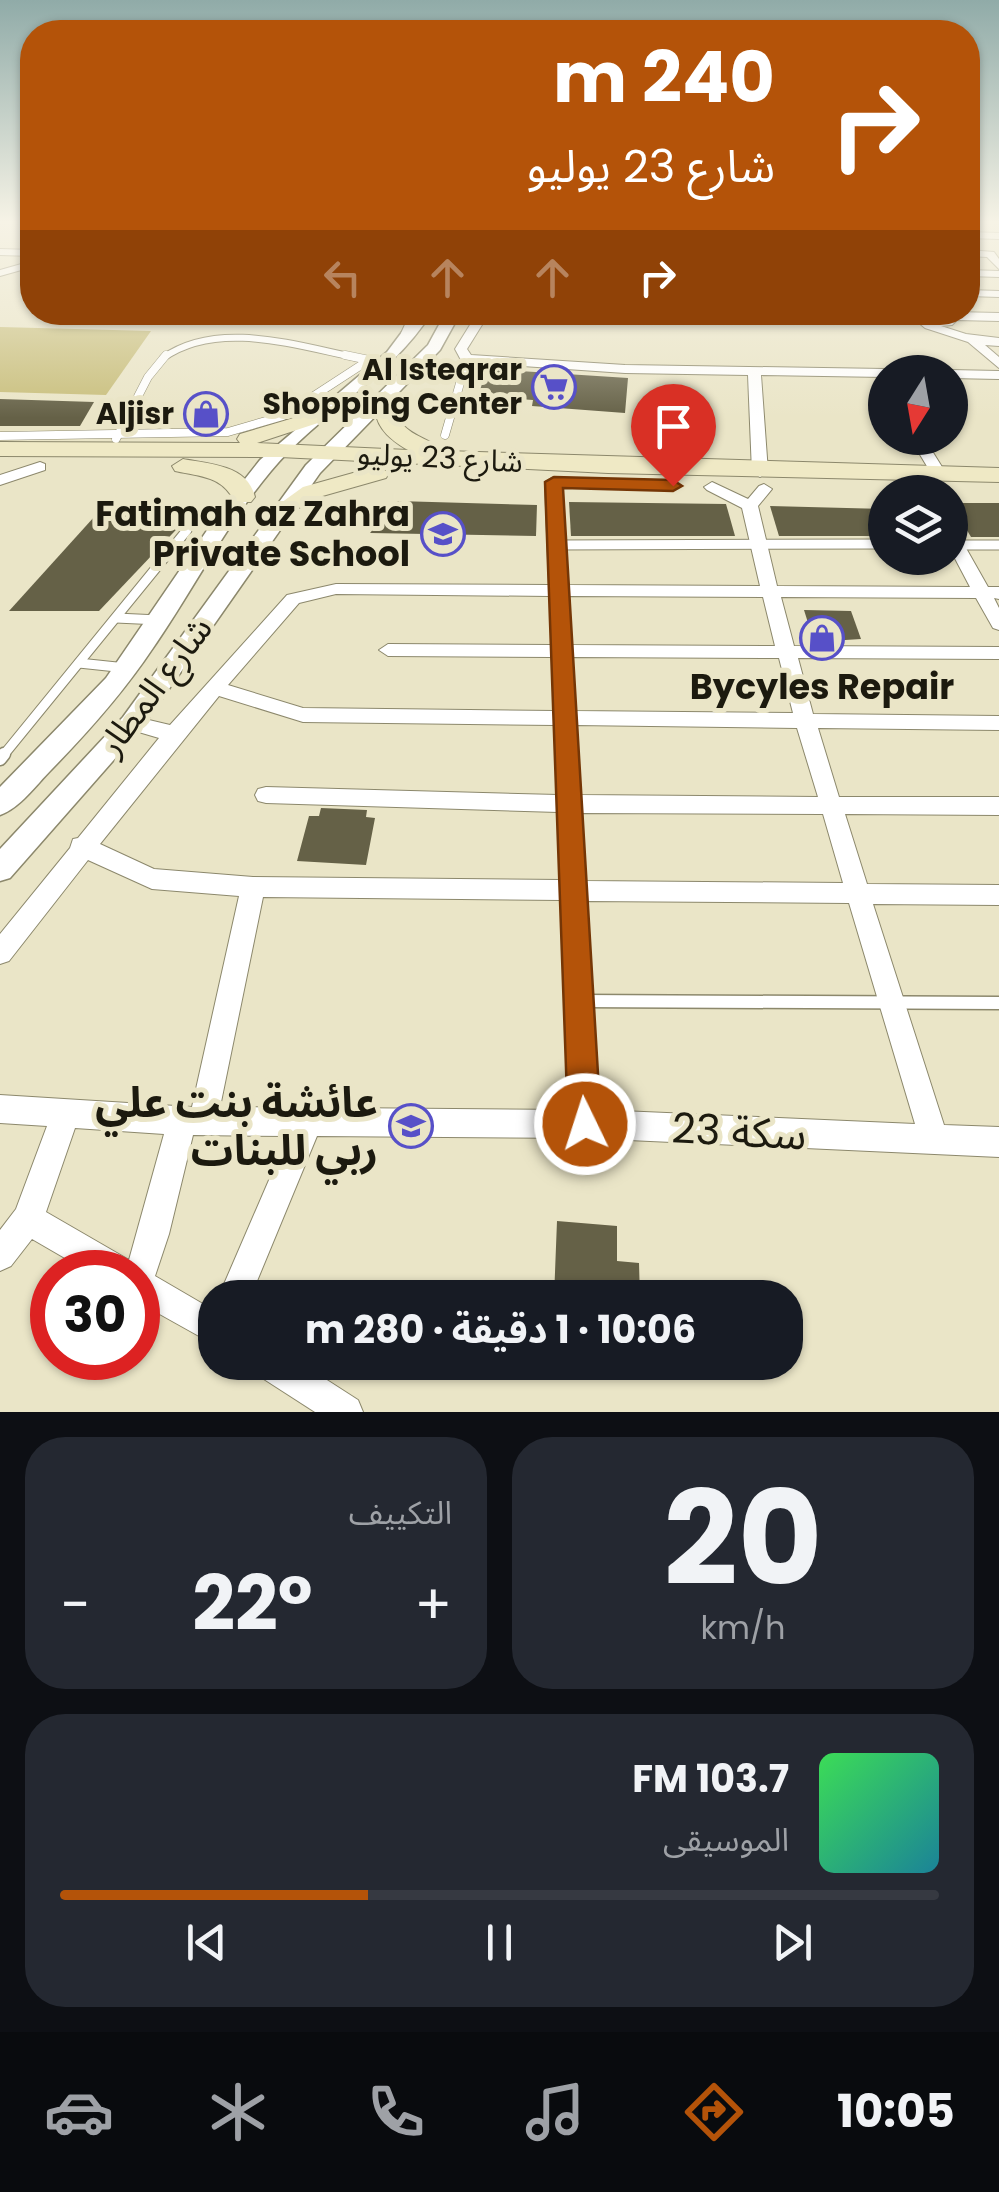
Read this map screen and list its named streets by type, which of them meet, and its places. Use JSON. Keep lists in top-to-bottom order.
{
  "streets": {
    "main road": ["شارع 23 يوليو"],
    "street": ["شارع المطار", "23 سكة"]
  },
  "crossings": [
    ["شارع 23 يوليو", "شارع المطار"]
  ],
  "places": {
    "supermarket": ["Al Isteqrar Shopping Center"],
    "shop": ["Aljisr", "Bycyles Repair"],
    "school or university": ["Fatimah az Zahra Private School", "عائشة بنت علي ربي للبنات"]
  },
  "north": "bottom",
  "page": {
    "turn": ["240 m", "شارع 23 يوليو"],
    "limit": "30",
    "trip": "10:06 · 1 دقيقة · 280 m",
    "tile": [
      ["20", "km/h"],
      "التكييف"
    ],
    "heat": ["−", "22°", "+"],
    "song": ["103.7 FM", "الموسيقى"],
    "tabs": "10:05"
  }
}
